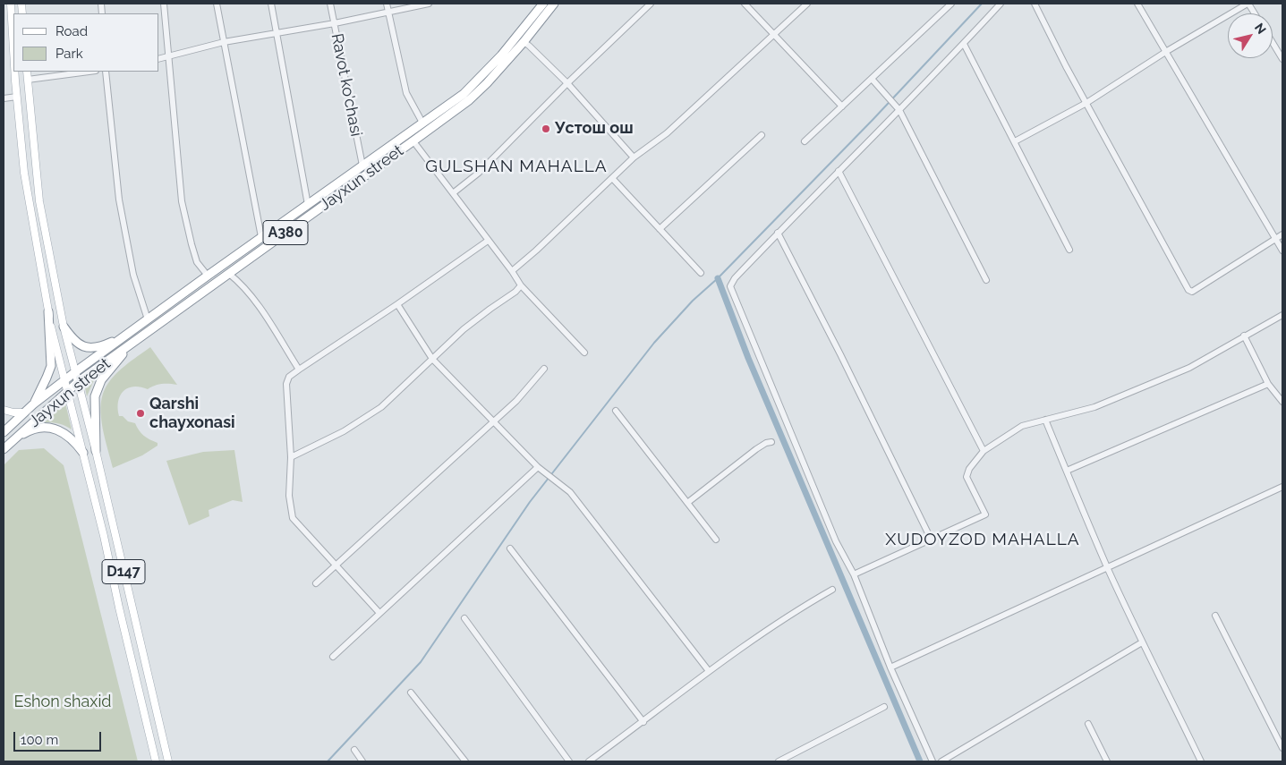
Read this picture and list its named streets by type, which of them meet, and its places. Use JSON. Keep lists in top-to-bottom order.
{
  "streets": {
    "highway": ["Jayxun street", "A380"],
    "main road": ["D147"],
    "street": ["Ravot ko'chasi"]
  },
  "crossings": [
    ["Ravot ko'chasi", "Jayxun street"],
    ["Jayxun street", "D147"]
  ],
  "districts": ["GULSHAN MAHALLA", "XUDOYZOD MAHALLA"],
  "parks": ["Eshon shaxid"],
  "places": ["Устош ош", "Qarshi chayxonasi"],
  "legend": ["Road", "Park"],
  "scale_bar": "100 m",
  "north": "top right"
}
